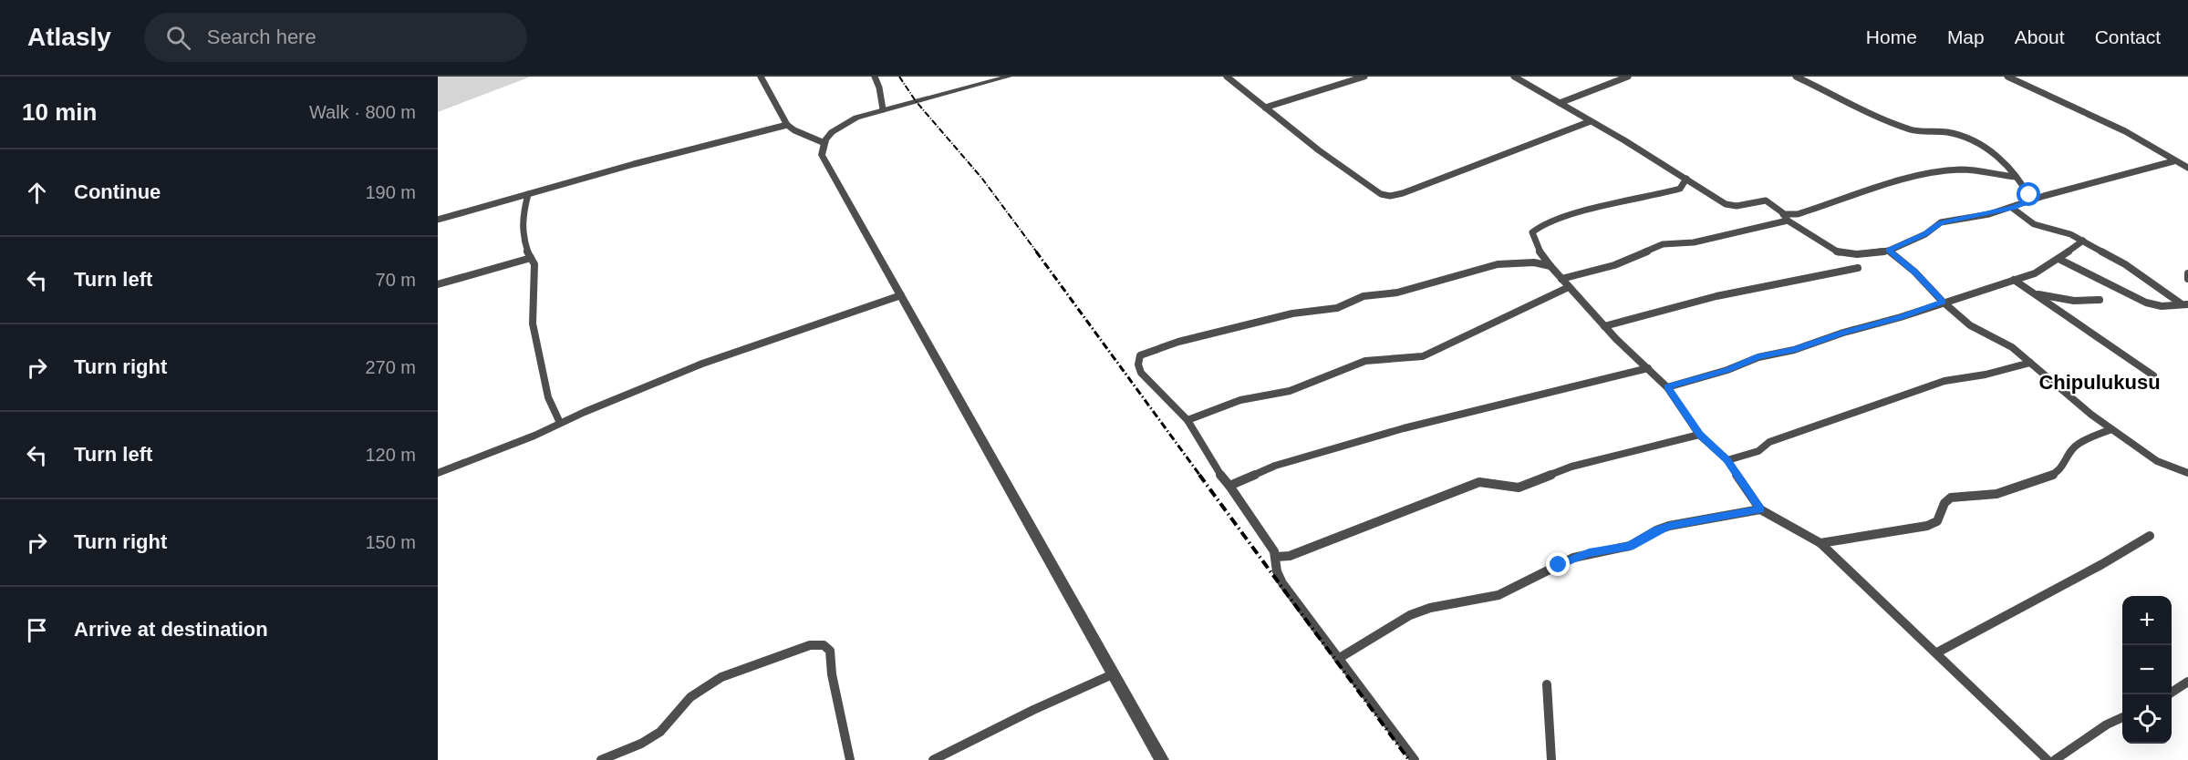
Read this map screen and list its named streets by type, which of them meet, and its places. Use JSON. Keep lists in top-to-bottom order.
{
  "districts": ["Chipulukusu"],
  "page": {
    "header": "Atlasly",
    "search": "Search here",
    "nav": [
      "Home",
      "Map",
      "About",
      "Contact"
    ],
    "heading": ["10 min", "Walk · 800 m"],
    "list": [
      ["Continue", "190 m"],
      ["Turn left", "70 m"],
      ["Turn right", "270 m"],
      ["Turn left", "120 m"],
      ["Turn right", "150 m"],
      "Arrive at destination"
    ],
    "map_buttons": ["+", "−"]
  }
}
